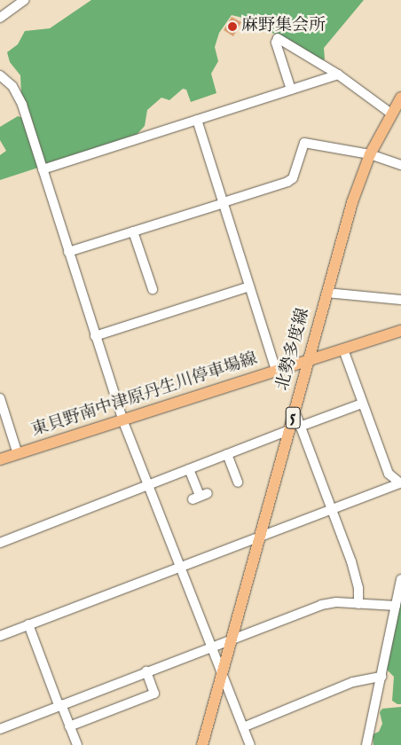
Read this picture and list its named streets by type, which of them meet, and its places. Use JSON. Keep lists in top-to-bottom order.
{
  "streets": {
    "main road": ["北勢多度線", "東貝野南中津原丹生川停車場線", "5"]
  },
  "crossings": [
    ["北勢多度線", "東貝野南中津原丹生川停車場線"]
  ],
  "places": ["麻野集会所"]
}
